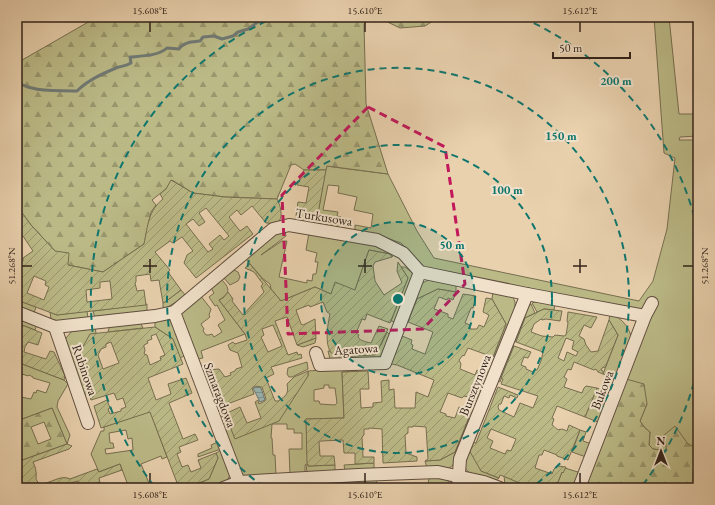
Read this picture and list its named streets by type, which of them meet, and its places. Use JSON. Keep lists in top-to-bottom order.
{
  "streets": {
    "street": [
      "Turkusowa",
      "Agatowa",
      "Rubinowa",
      "Bursztynowa",
      "Bukowa",
      "Szmaragdowa"
    ]
  },
  "crossings": [
    ["Turkusowa", "Agatowa"],
    ["Turkusowa", "Rubinowa"],
    ["Turkusowa", "Szmaragdowa"]
  ],
  "scale_bar": "50 m",
  "north": "top",
  "coordinates": [
    "15.608°E",
    "15.610°E",
    "15.612°E",
    "51.268°N"
  ],
  "rings": [
    "200 m",
    "150 m",
    "100 m",
    "50 m"
  ]
}
